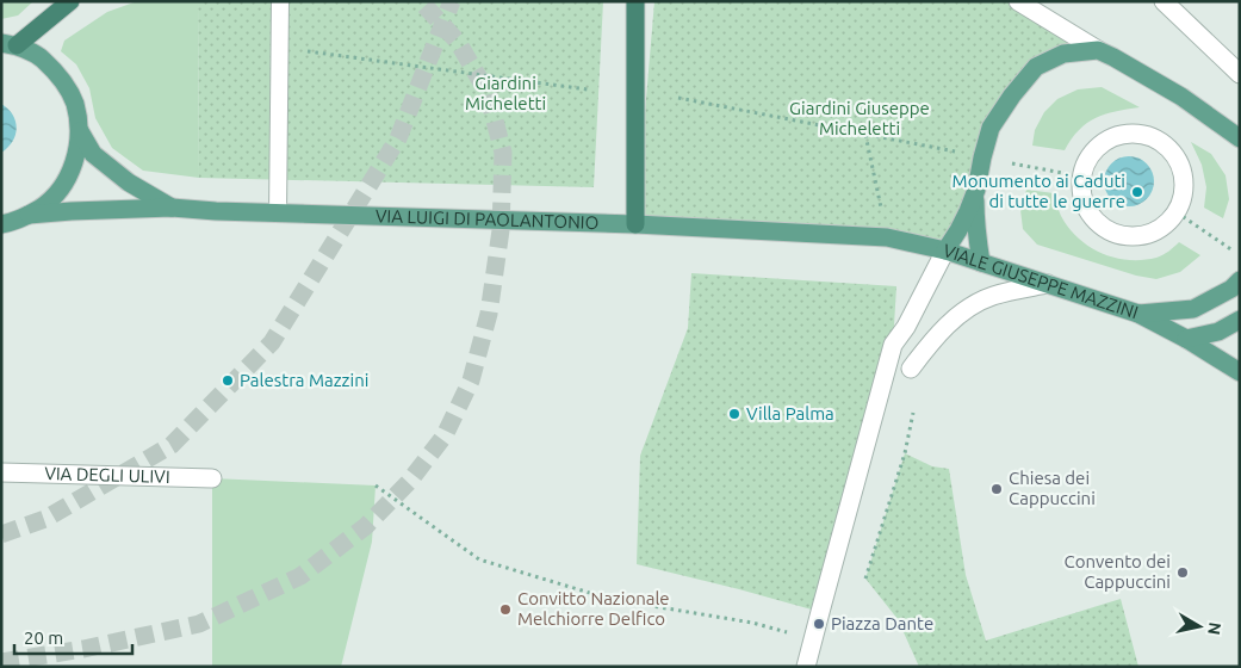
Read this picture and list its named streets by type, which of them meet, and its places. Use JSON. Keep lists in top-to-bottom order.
{
  "streets": {
    "main road": ["VIA LUIGI DI PAOLANTONIO", "VIALE GIUSEPPE MAZZINI"],
    "street": ["VIA DEGLI ULIVI"]
  },
  "crossings": [
    ["VIA LUIGI DI PAOLANTONIO", "VIALE GIUSEPPE MAZZINI"]
  ],
  "parks": ["Giardini Micheletti", "Giardini Giuseppe Micheletti"],
  "places": [
    "Monumento ai Caduti di tutte le guerre",
    "Palestra Mazzini",
    "Villa Palma",
    "Chiesa dei Cappuccini",
    "Convento dei Cappuccini",
    "Convitto Nazionale Melchiorre Delfico",
    "Piazza Dante"
  ],
  "scale_bar": "20 m",
  "north": "right"
}
